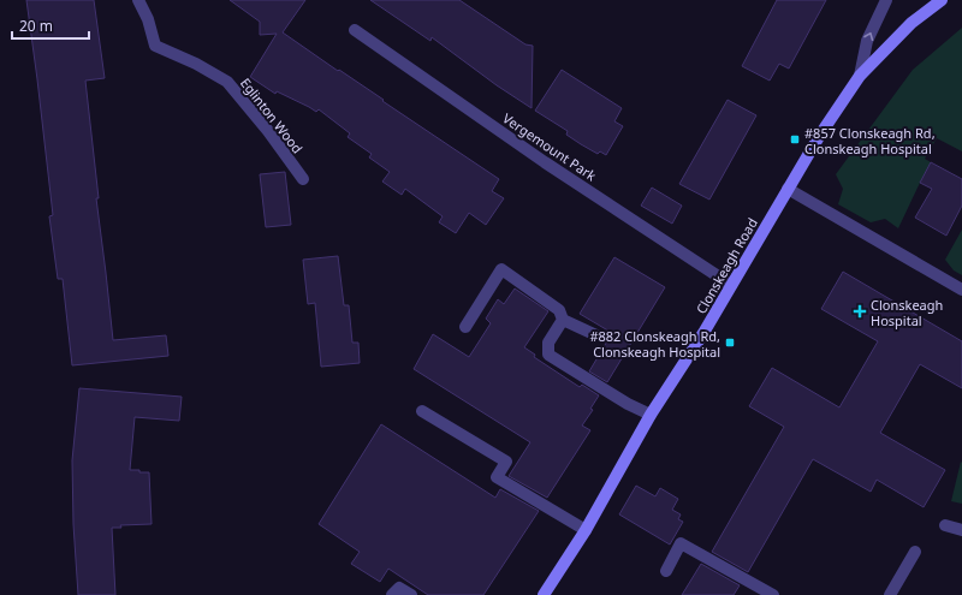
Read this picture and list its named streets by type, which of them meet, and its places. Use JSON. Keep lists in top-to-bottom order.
{
  "streets": {
    "main road": ["Clonskeagh Road"],
    "street": ["Eglinton Wood", "Vergemount Park"]
  },
  "crossings": [
    ["Vergemount Park", "Clonskeagh Road"]
  ],
  "places": {
    "transit": ["#857 Clonskeagh Rd, Clonskeagh Hospital", "#882 Clonskeagh Rd, Clonskeagh Hospital"],
    "health": ["Clonskeagh Hospital"]
  },
  "scale_bar": "20 m"
}
